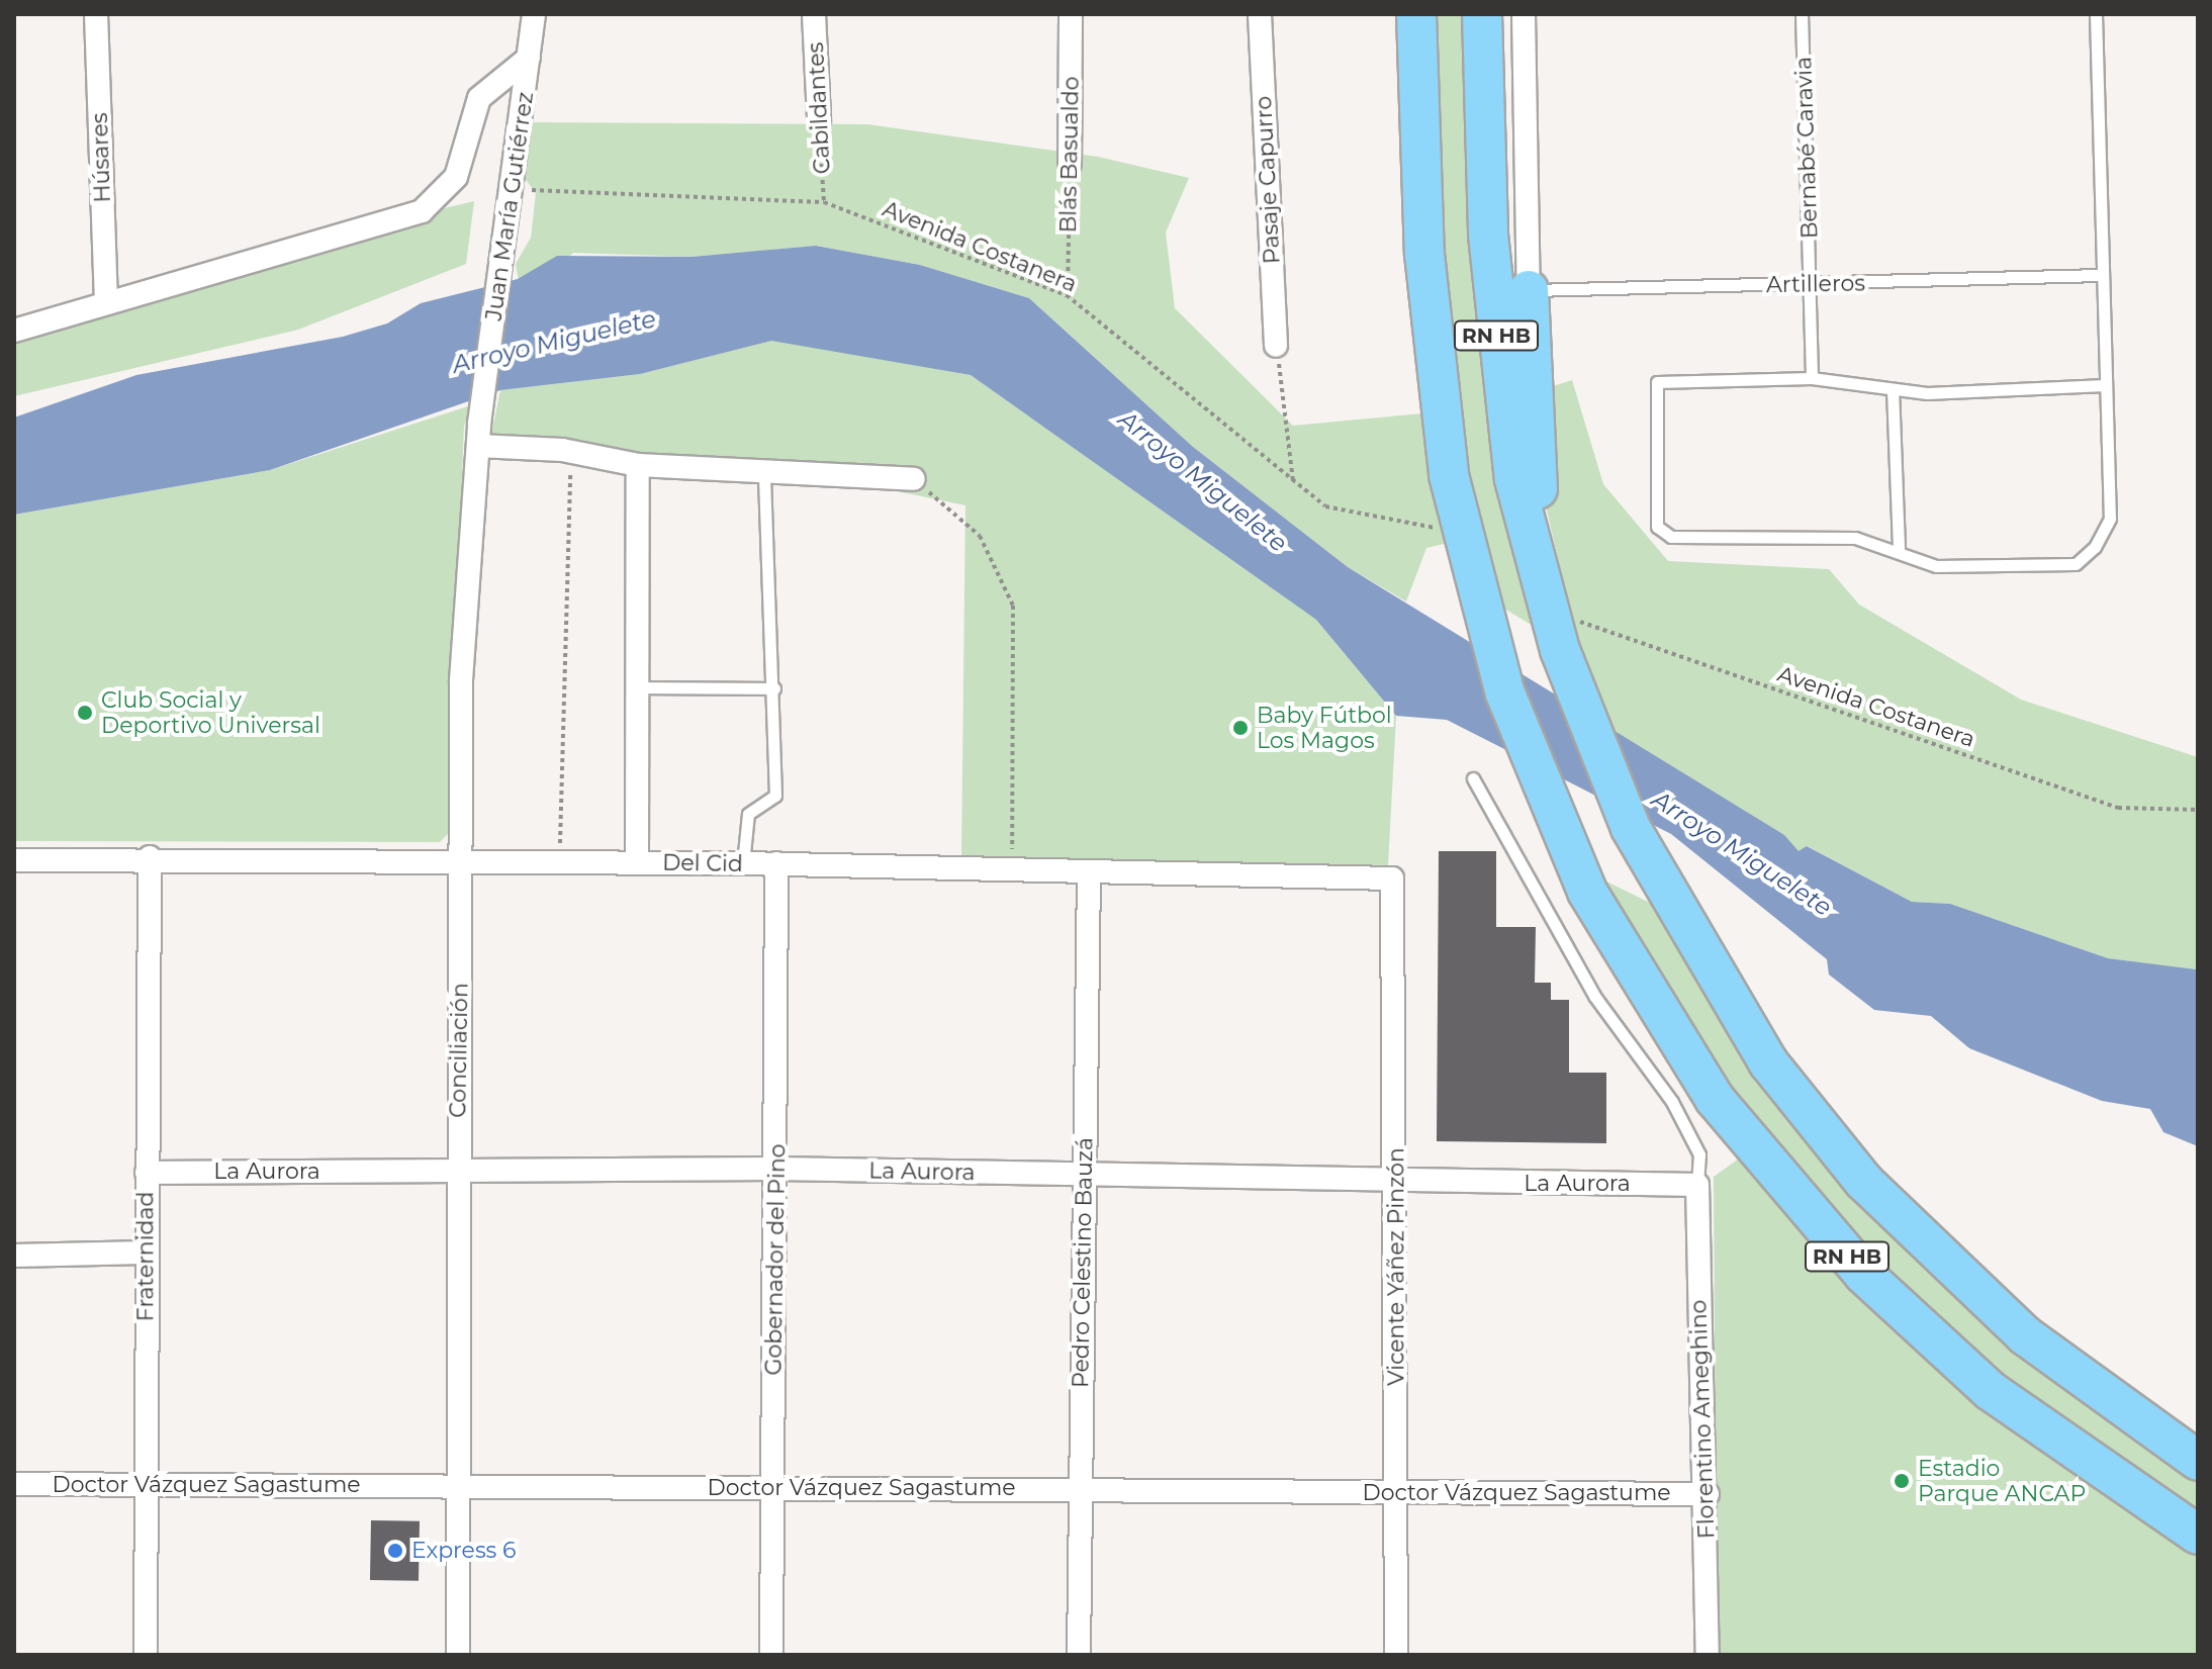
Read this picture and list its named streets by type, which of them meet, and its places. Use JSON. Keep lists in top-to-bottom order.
{
  "streets": {
    "highway": ["RN HB"],
    "street": [
      "Cabildantes",
      "Blás Basualdo",
      "Húsares",
      "Pasaje Capurro",
      "Juan María Gutiérrez",
      "Del Cid",
      "Conciliación",
      "La Aurora",
      "Fraternidad",
      "Gobernador del Pino",
      "Pedro Celestino Bauzá",
      "Vicente Yáñez Pinzón",
      "Florentino Ameghino",
      "Doctor Vázquez Sagastume"
    ],
    "lane": ["Bernabé Caravia", "Artilleros"],
    "path": ["Avenida Costanera"]
  },
  "crossings": [
    ["Cabildantes", "Avenida Costanera"],
    ["Bernabé Caravia", "Artilleros"],
    ["Blás Basualdo", "Avenida Costanera"],
    ["Juan María Gutiérrez", "Avenida Costanera"],
    ["Juan María Gutiérrez", "Conciliación"],
    ["Avenida Costanera", "RN HB"],
    ["Del Cid", "Conciliación"],
    ["Del Cid", "Fraternidad"],
    ["Del Cid", "Gobernador del Pino"],
    ["Del Cid", "Pedro Celestino Bauzá"],
    ["Del Cid", "Vicente Yáñez Pinzón"],
    ["Conciliación", "La Aurora"],
    ["Conciliación", "Doctor Vázquez Sagastume"],
    ["La Aurora", "Fraternidad"],
    ["La Aurora", "Gobernador del Pino"],
    ["La Aurora", "Pedro Celestino Bauzá"],
    ["La Aurora", "Vicente Yáñez Pinzón"],
    ["La Aurora", "Florentino Ameghino"],
    ["Fraternidad", "Doctor Vázquez Sagastume"],
    ["Gobernador del Pino", "Doctor Vázquez Sagastume"],
    ["Pedro Celestino Bauzá", "Doctor Vázquez Sagastume"],
    ["Vicente Yáñez Pinzón", "Doctor Vázquez Sagastume"],
    ["Florentino Ameghino", "Doctor Vázquez Sagastume"]
  ],
  "water": ["Arroyo Miguelete"],
  "places": [
    "Club Social y Deportivo Universal",
    "Baby Fútbol Los Magos",
    "Estadio Parque ANCAP",
    "Express 6"
  ]
}
